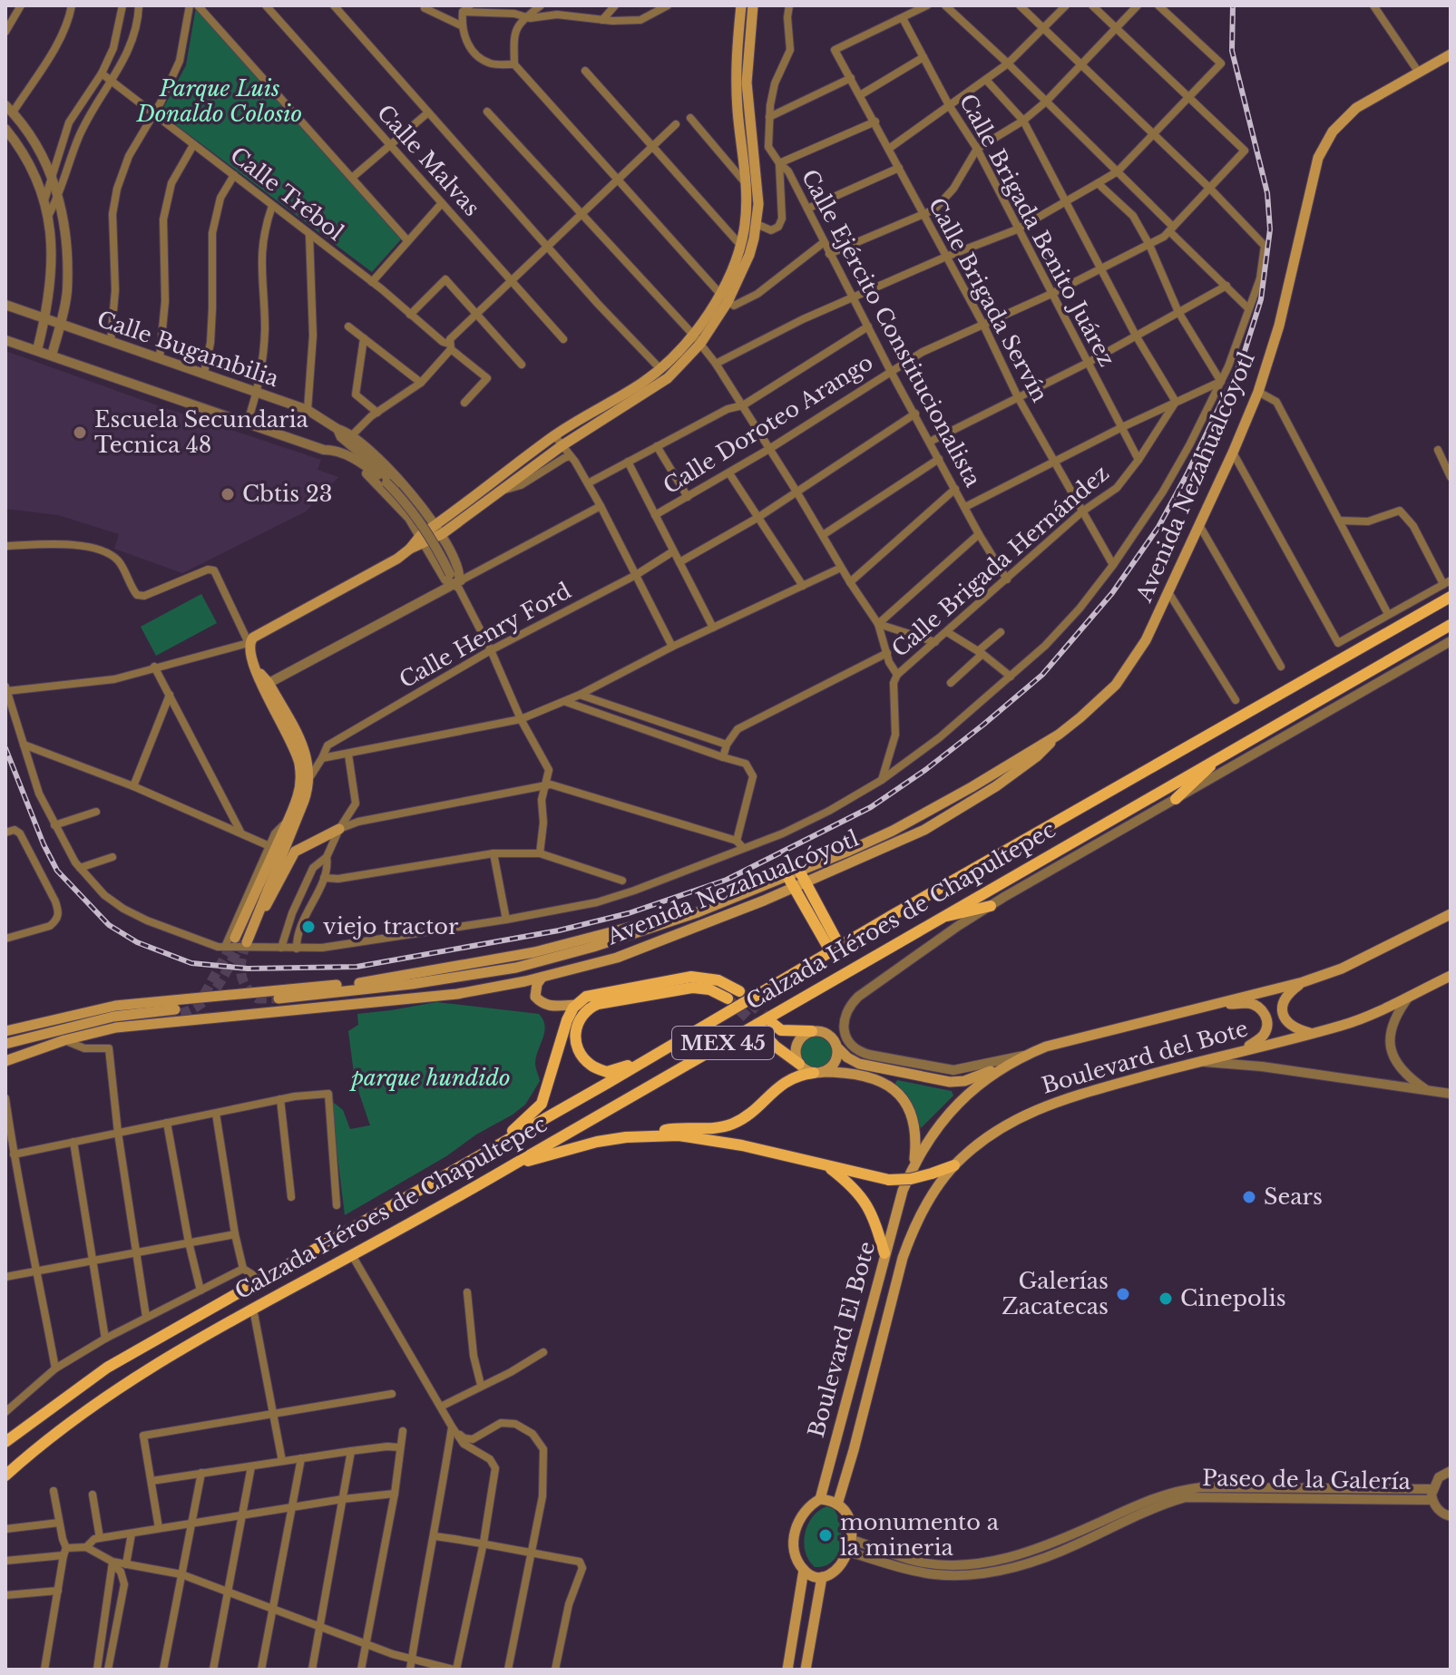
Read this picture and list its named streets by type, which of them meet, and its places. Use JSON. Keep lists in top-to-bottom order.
{
  "streets": {
    "main road": [
      "Avenida Nezahualcóyotl",
      "Calzada Héroes de Chapultepec",
      "MEX 45",
      "Boulevard del Bote",
      "Boulevard El Bote"
    ],
    "street": [
      "Calle Malvas",
      "Calle Trébol",
      "Calle Brigada Benito Juárez",
      "Calle Brigada Servín",
      "Calle Ejército Constitucionalista",
      "Calle Bugambilia",
      "Calle Doroteo Arango",
      "Calle Brigada Hernández",
      "Calle Henry Ford",
      "Paseo de la Galería"
    ]
  },
  "crossings": [
    ["Calle Brigada Benito Juárez", "Calle Brigada Servín"],
    ["Calle Brigada Benito Juárez", "Calle Doroteo Arango"],
    ["Calle Brigada Benito Juárez", "Calle Brigada Hernández"],
    ["Calle Brigada Servín", "Calle Doroteo Arango"],
    ["Calle Brigada Servín", "Calle Brigada Hernández"],
    ["Calle Ejército Constitucionalista", "Calle Doroteo Arango"],
    ["Calle Ejército Constitucionalista", "Calle Brigada Hernández"],
    ["Boulevard del Bote", "Boulevard El Bote"],
    ["Boulevard del Bote", "Paseo de la Galería"],
    ["Boulevard El Bote", "Paseo de la Galería"]
  ],
  "parks": ["Parque Luis Donaldo Colosio", "parque hundido"],
  "places": [
    "Escuela Secundaria Tecnica 48",
    "Cbtis 23",
    "viejo tractor",
    "Sears",
    "Galerías Zacatecas",
    "Cinepolis",
    "monumento a la mineria"
  ]
}
